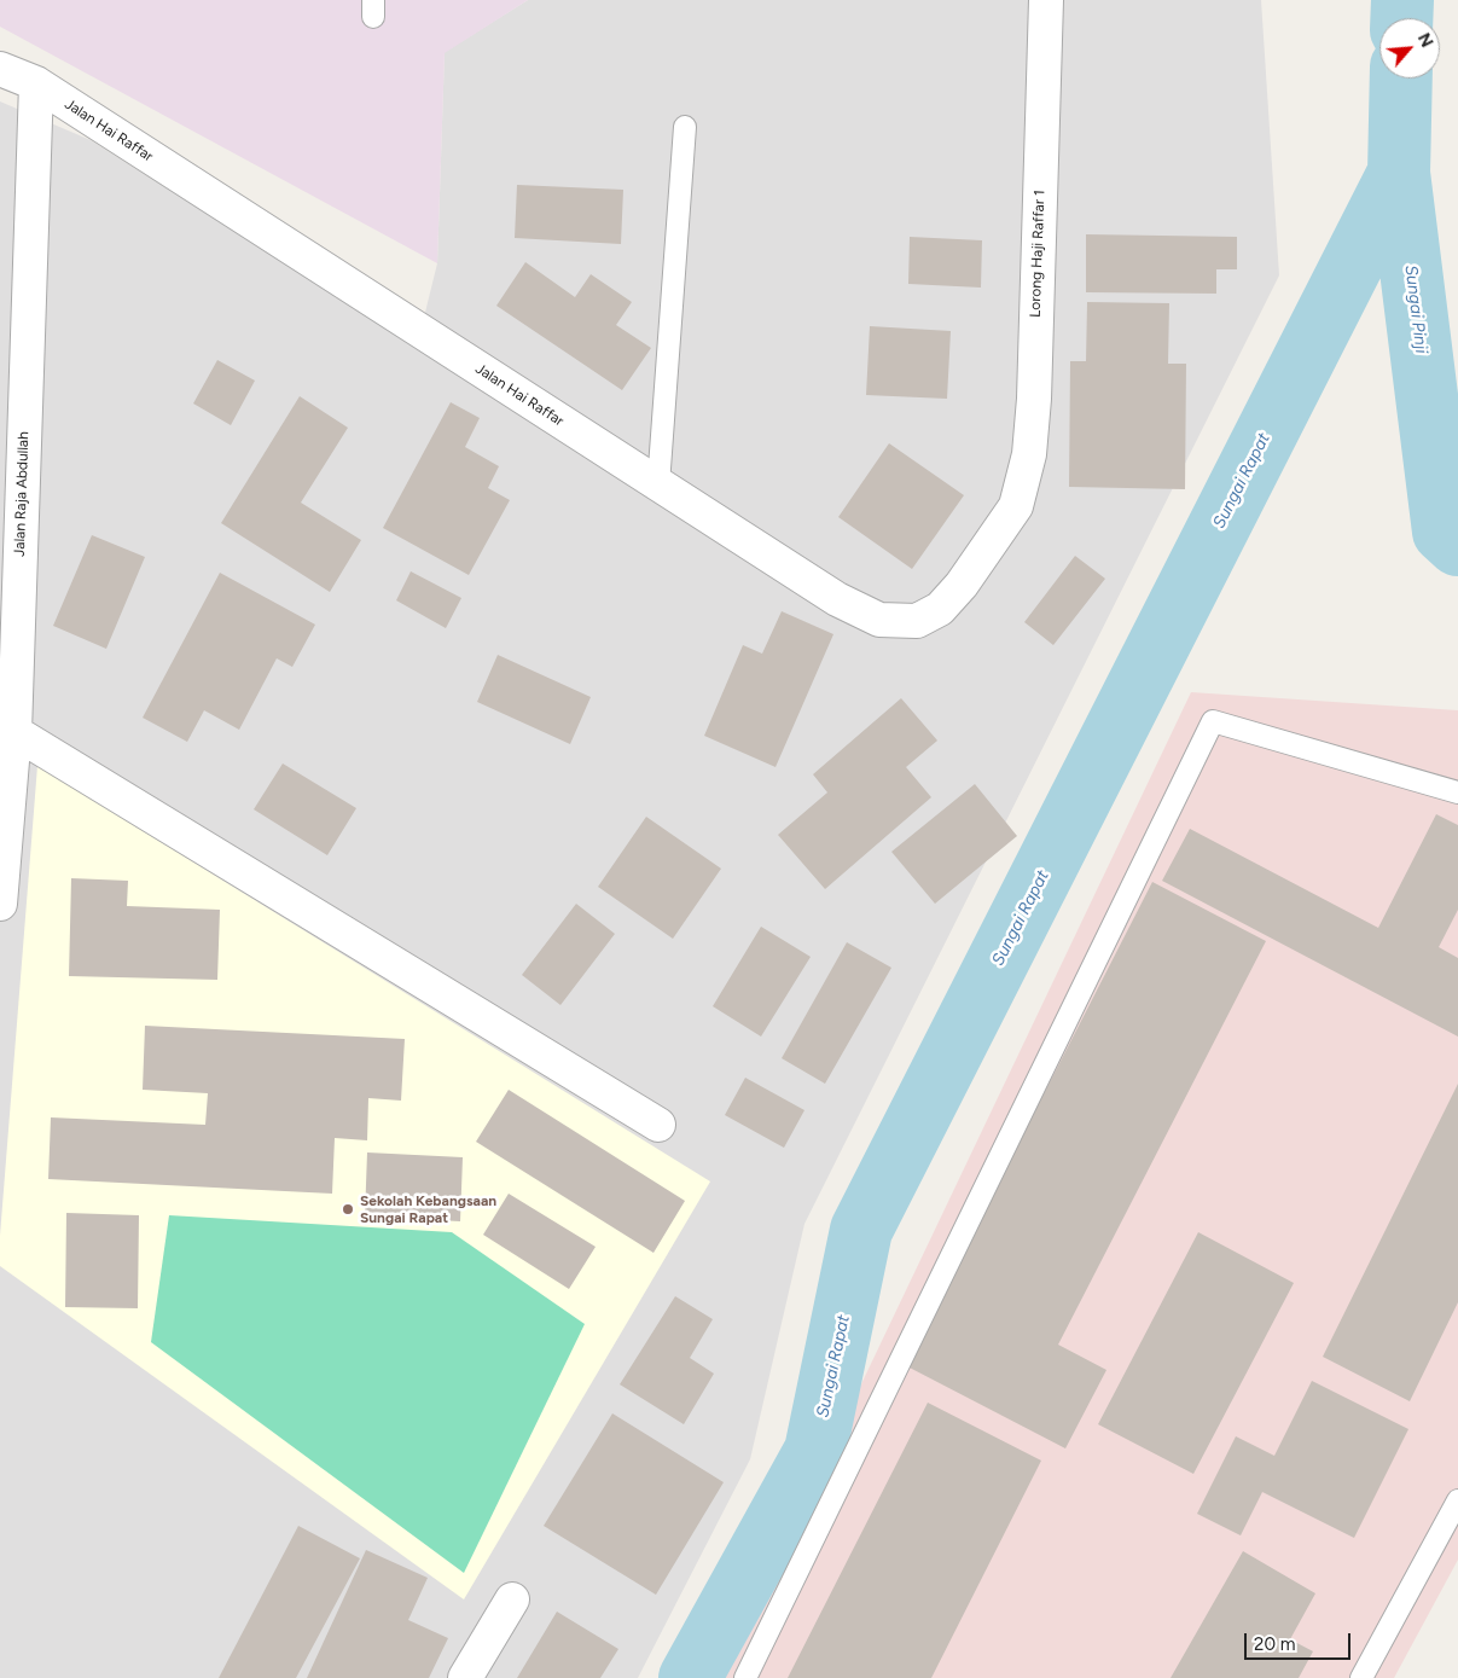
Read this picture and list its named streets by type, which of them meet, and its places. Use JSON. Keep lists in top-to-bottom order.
{
  "streets": {
    "street": ["Jalan Hai Raffar", "Lorong Haji Raffar 1", "Jalan Raja Abdullah"]
  },
  "crossings": [
    ["Jalan Hai Raffar", "Lorong Haji Raffar 1"],
    ["Jalan Hai Raffar", "Jalan Raja Abdullah"]
  ],
  "water": ["Sungai Pinji", "Sungai Rapat"],
  "places": ["Sekolah Kebangsaan Sungai Rapat"],
  "scale_bar": "20 m",
  "north": "top right"
}
